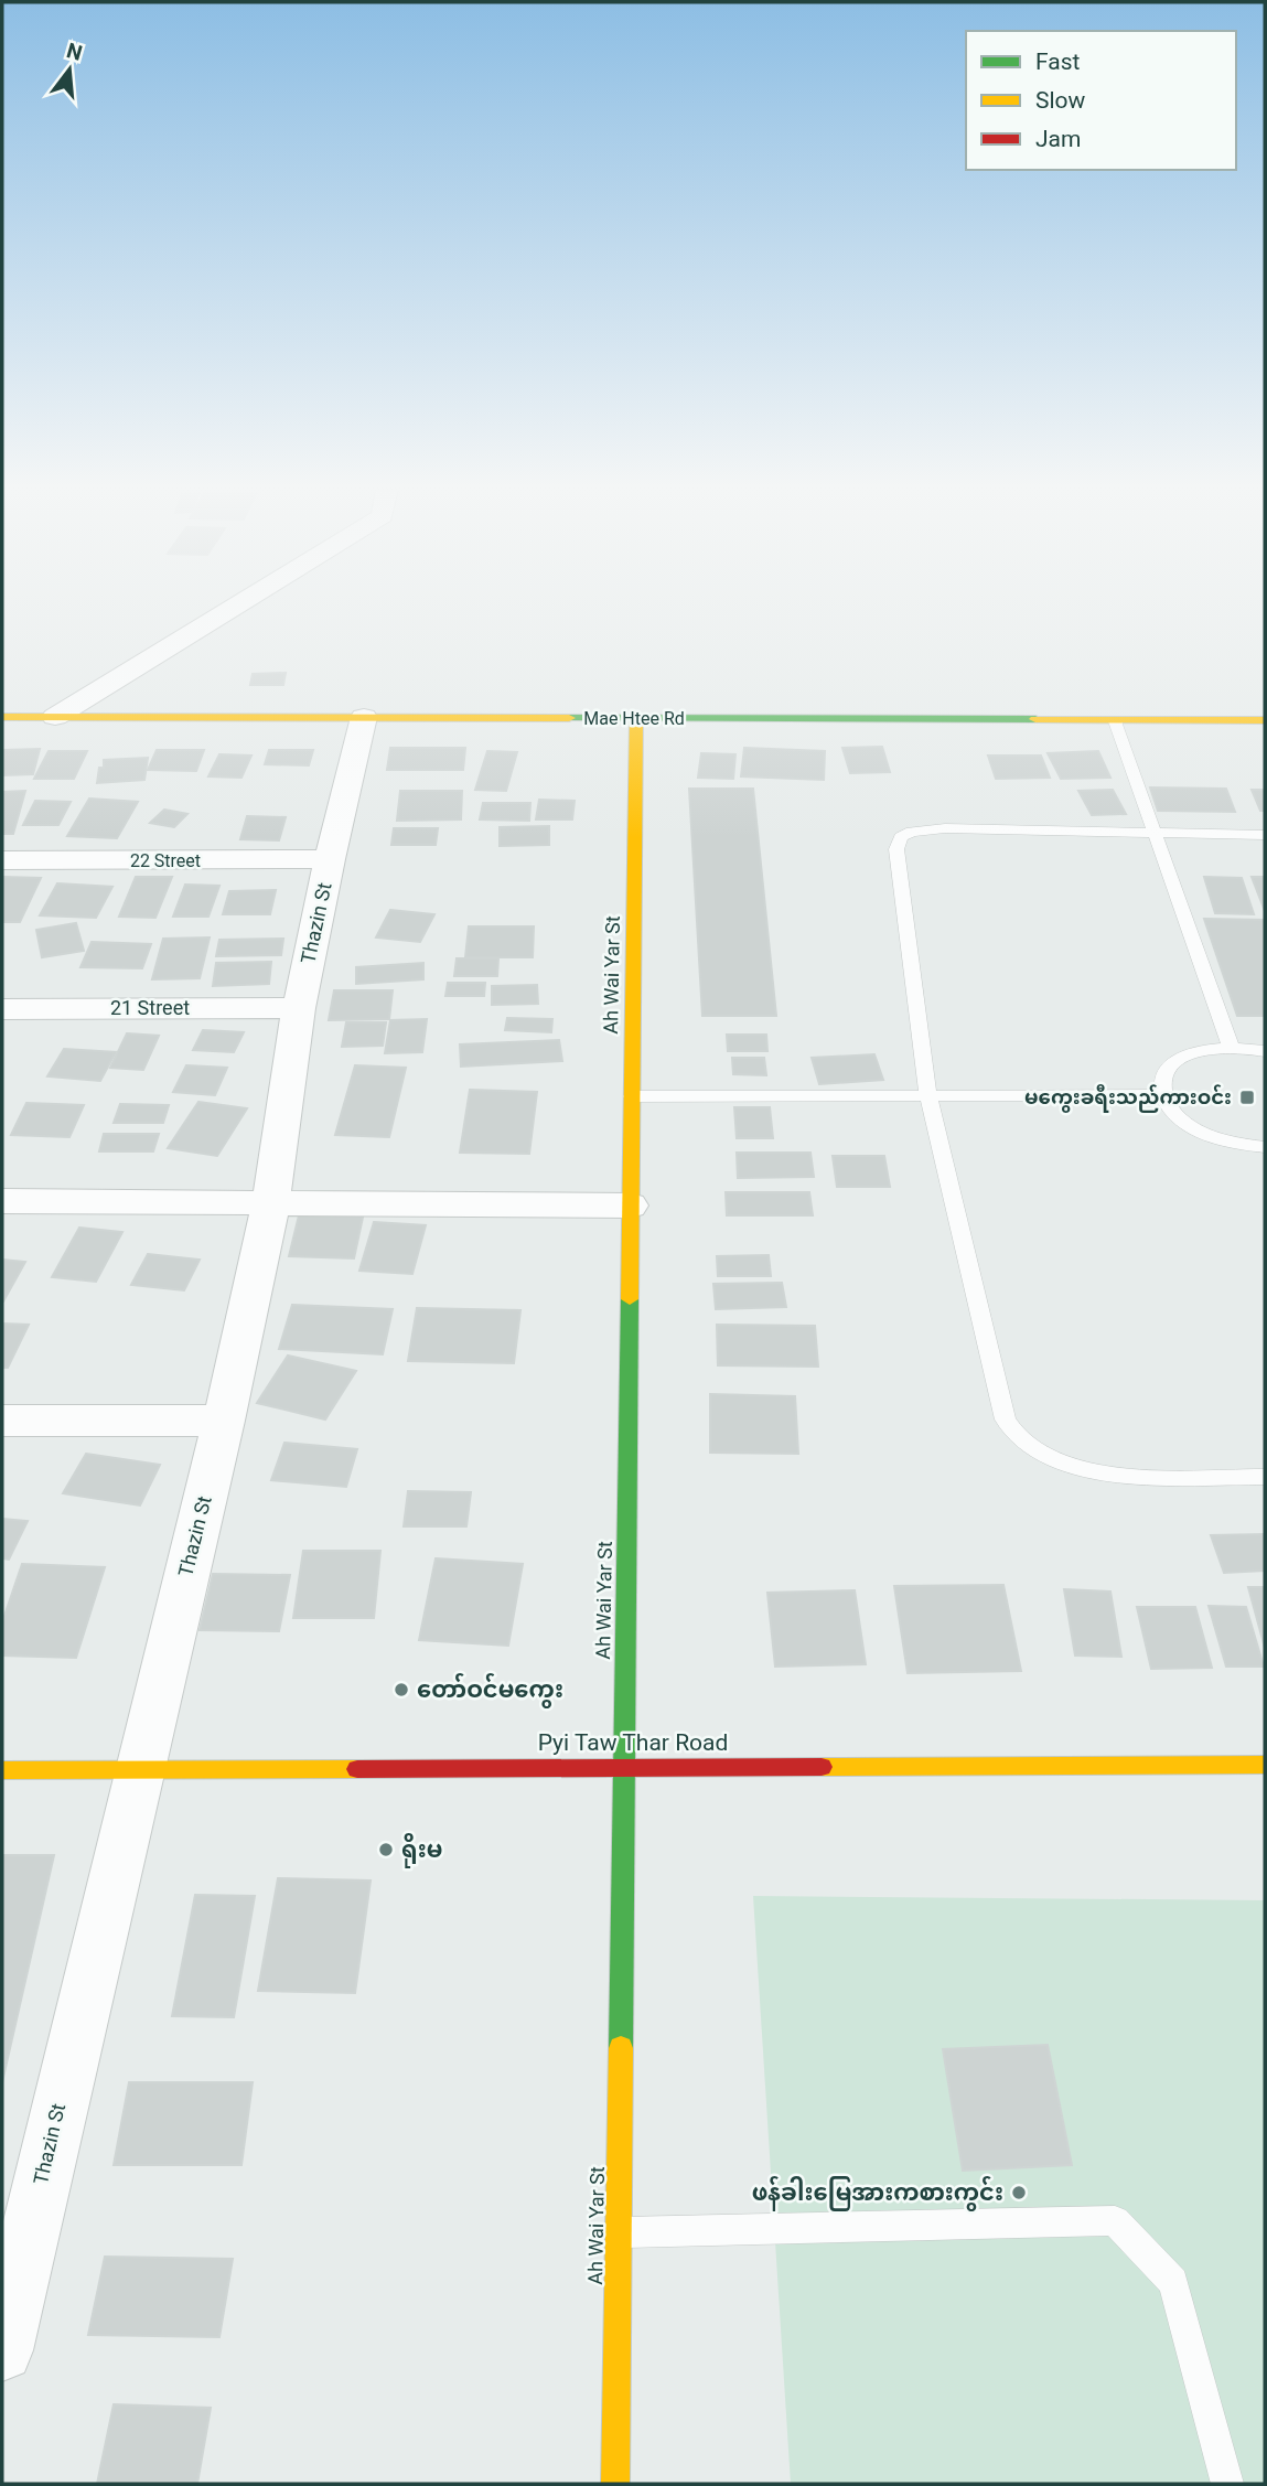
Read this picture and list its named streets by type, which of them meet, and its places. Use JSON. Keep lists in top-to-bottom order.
{
  "streets": {
    "street": [
      "Mae Htee Rd",
      "22 Street",
      "Thazin St",
      "Ah Wai Yar St",
      "21 Street",
      "Pyi Taw Thar Road"
    ]
  },
  "crossings": [
    ["Mae Htee Rd", "Thazin St"],
    ["Mae Htee Rd", "Ah Wai Yar St"],
    ["22 Street", "Thazin St"],
    ["Thazin St", "21 Street"],
    ["Thazin St", "Pyi Taw Thar Road"],
    ["Ah Wai Yar St", "Pyi Taw Thar Road"]
  ],
  "places": {
    "transit": ["မကွေးခရီးသည်ကားဝင်း"],
    "other": ["တော်ဝင်မကွေး", "ရိုးမ", "ဖန်ခါးမြေအားကစားကွင်း"]
  },
  "legend": ["Fast", "Slow", "Jam"],
  "north": "top"
}
